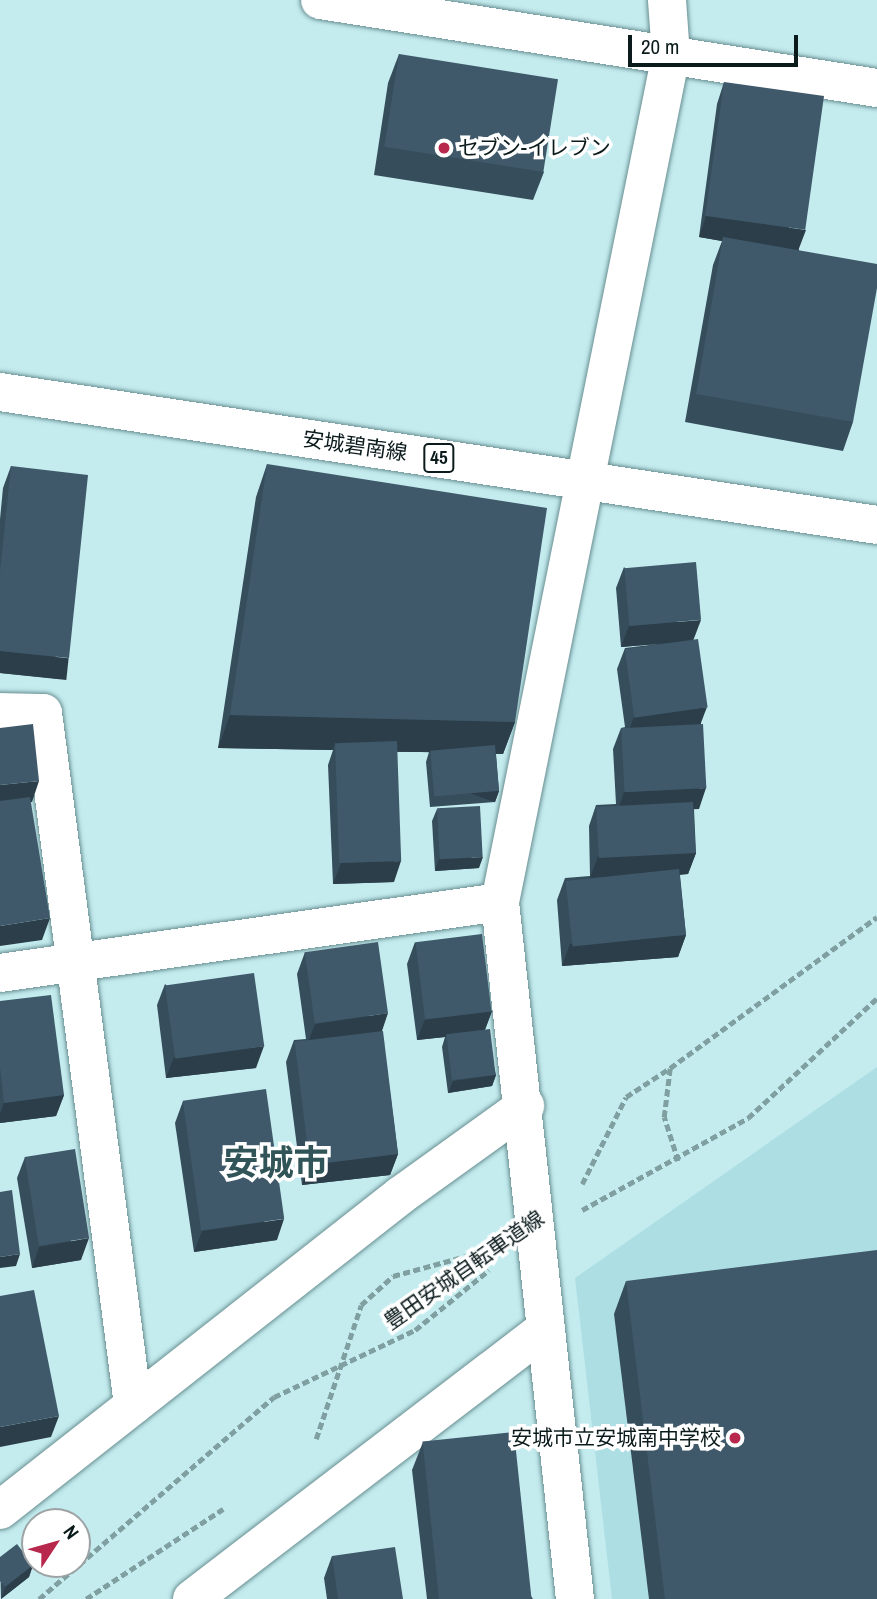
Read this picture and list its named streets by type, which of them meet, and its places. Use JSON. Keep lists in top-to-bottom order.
{
  "streets": {
    "street": ["安城碧南線", "45"],
    "path": ["豊田安城自転車道線"]
  },
  "districts": ["安城市"],
  "places": ["セブン-イレブン", "安城市立安城南中学校"],
  "scale_bar": "20 m",
  "north": "top right"
}
